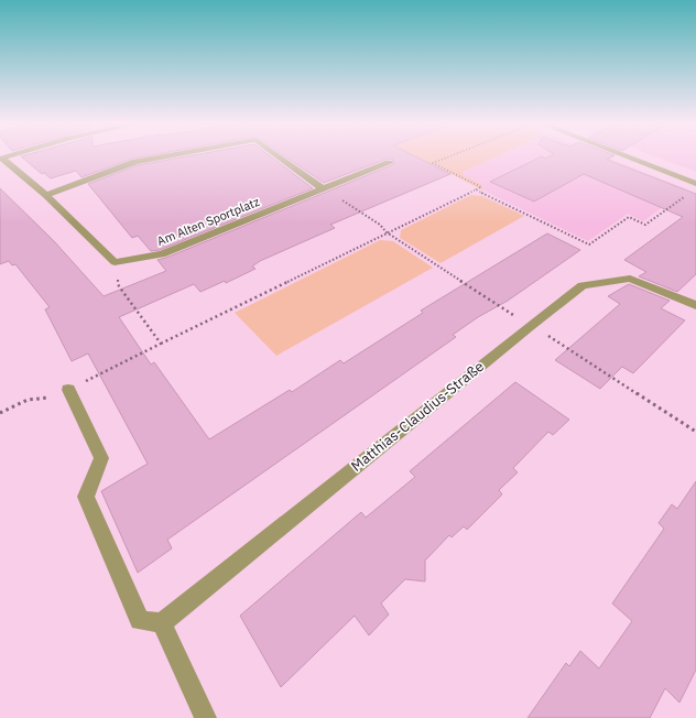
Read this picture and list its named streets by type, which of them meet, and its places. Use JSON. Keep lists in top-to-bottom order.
{
  "streets": {
    "street": ["Am Alten Sportplatz", "Matthias-Claudius-Straße"]
  }
}
